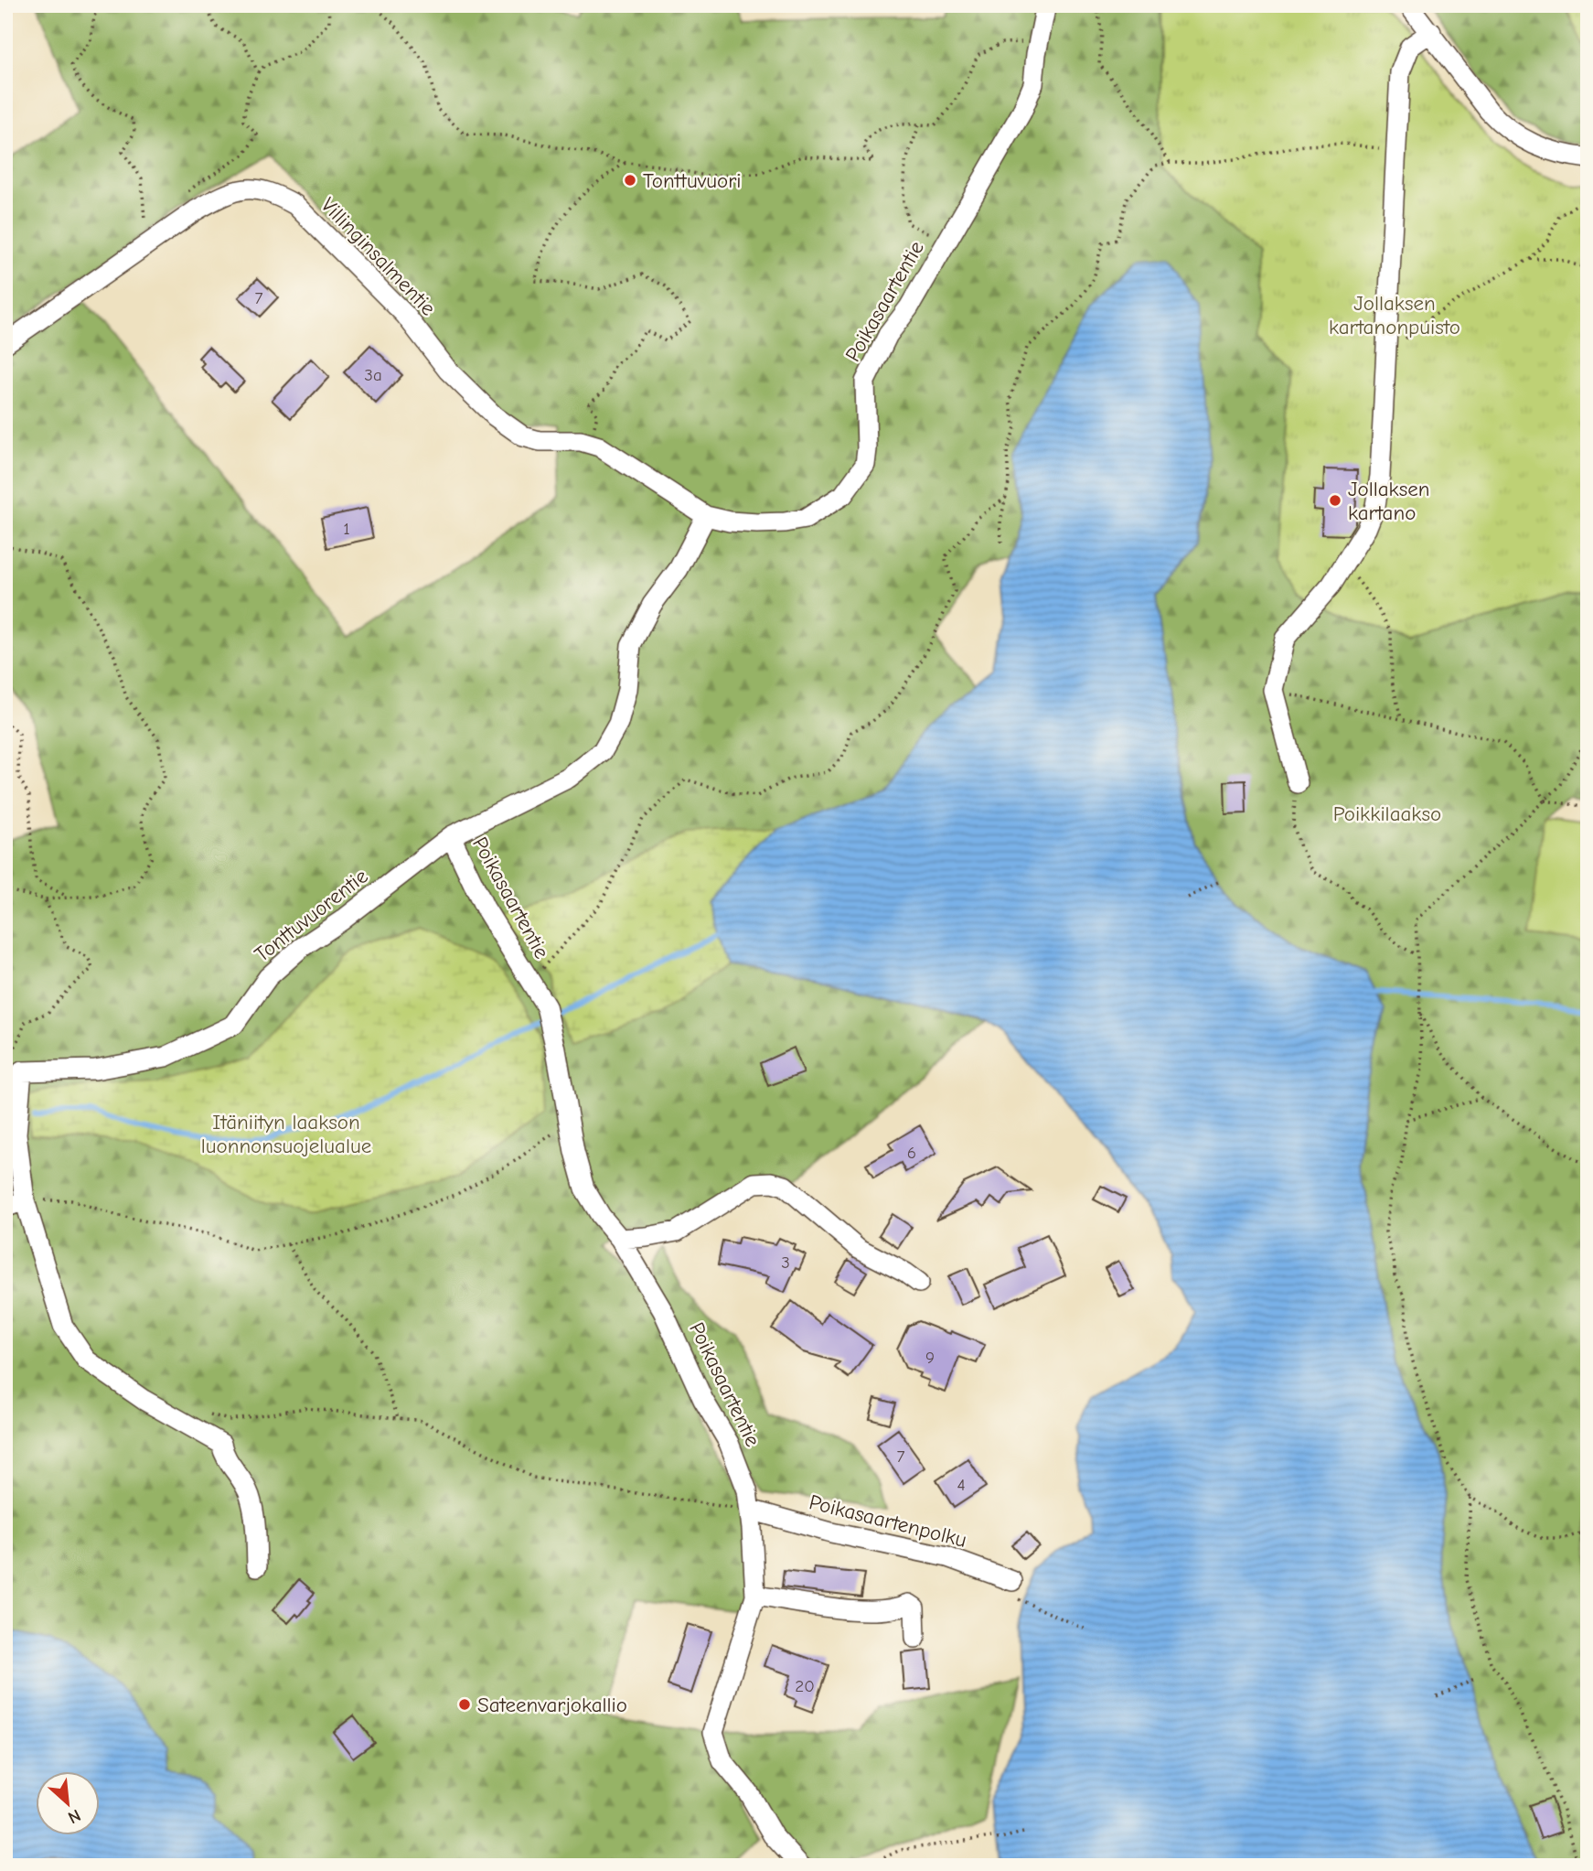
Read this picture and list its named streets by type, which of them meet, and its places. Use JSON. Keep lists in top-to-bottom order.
{
  "streets": {
    "street": [
      "Villinginsalmentie",
      "Poikasaartentie",
      "Tonttuvuorentie",
      "Poikasaartenpolku"
    ]
  },
  "crossings": [
    ["Villinginsalmentie", "Poikasaartentie"],
    ["Poikasaartentie", "Tonttuvuorentie"],
    ["Poikasaartentie", "Poikasaartenpolku"]
  ],
  "parks": ["Jollaksen kartanonpuisto", "Poikkilaakso", "Itäniityn laakson luonnonsuojelualue"],
  "places": ["Tonttuvuori", "Jollaksen kartano", "Sateenvarjokallio"],
  "house_numbers": [
    "7",
    "3a",
    "1",
    "6",
    "3",
    "9",
    "7",
    "4",
    "20"
  ],
  "north": "bottom right"
}
